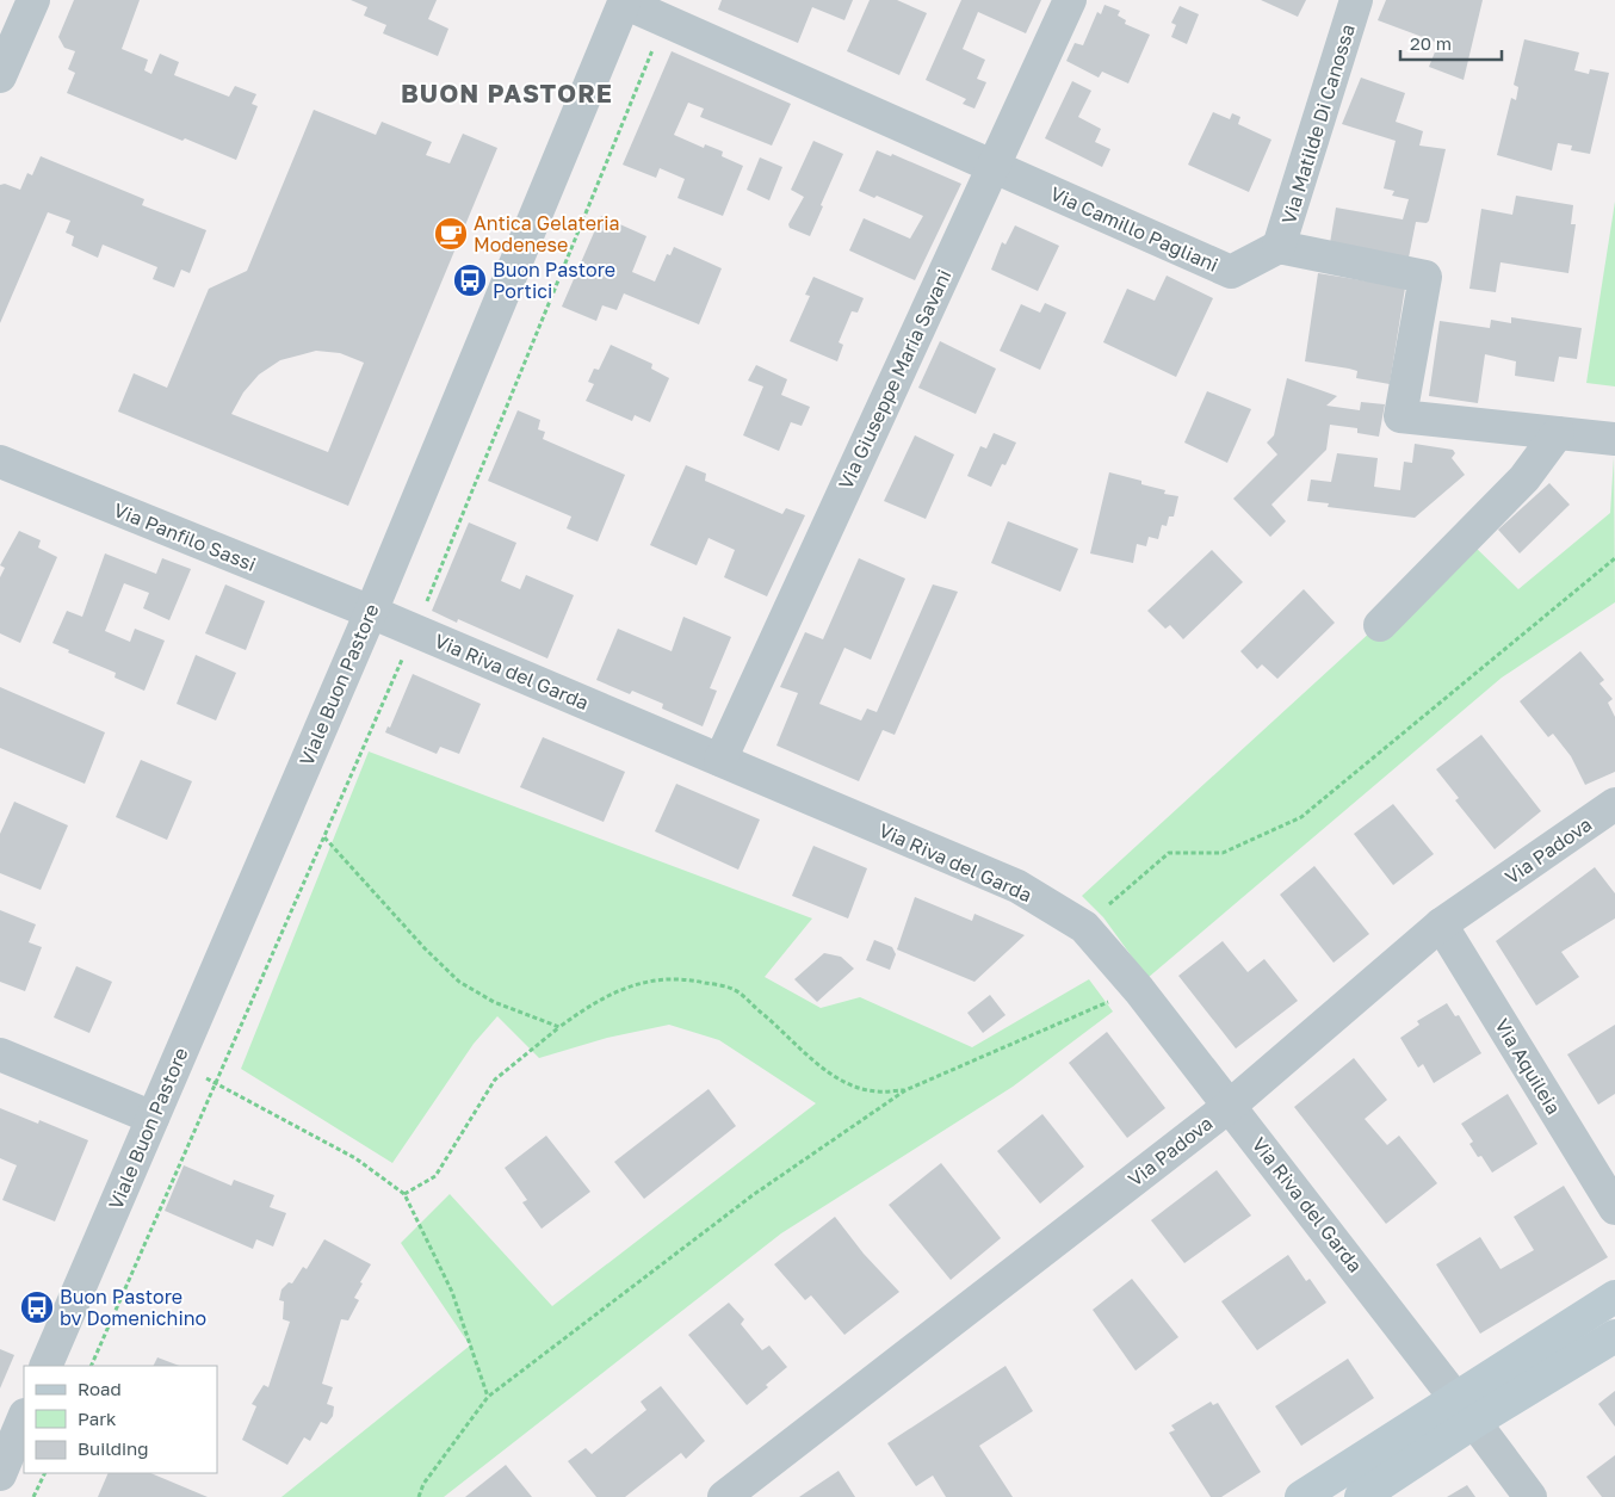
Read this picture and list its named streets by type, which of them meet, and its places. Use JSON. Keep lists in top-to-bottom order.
{
  "streets": {
    "street": [
      "Via Matilde Di Canossa",
      "Via Camillo Pagliani",
      "Via Giuseppe Maria Savani",
      "Via Panfilo Sassi",
      "Via Riva del Garda",
      "Viale Buon Pastore",
      "Via Padova",
      "Via Aquileia"
    ]
  },
  "crossings": [
    ["Via Matilde Di Canossa", "Via Camillo Pagliani"],
    ["Via Camillo Pagliani", "Via Giuseppe Maria Savani"],
    ["Via Camillo Pagliani", "Viale Buon Pastore"],
    ["Via Giuseppe Maria Savani", "Via Riva del Garda"],
    ["Via Panfilo Sassi", "Via Riva del Garda"],
    ["Via Panfilo Sassi", "Viale Buon Pastore"],
    ["Via Riva del Garda", "Viale Buon Pastore"],
    ["Via Riva del Garda", "Via Padova"],
    ["Via Padova", "Via Aquileia"]
  ],
  "districts": ["BUON PASTORE"],
  "places": {
    "cafe": ["Antica Gelateria Modenese"],
    "bus stop": ["Buon Pastore Portici", "Buon Pastore bv Domenichino"]
  },
  "legend": ["Road", "Park", "Building"],
  "scale_bar": "20 m"
}
